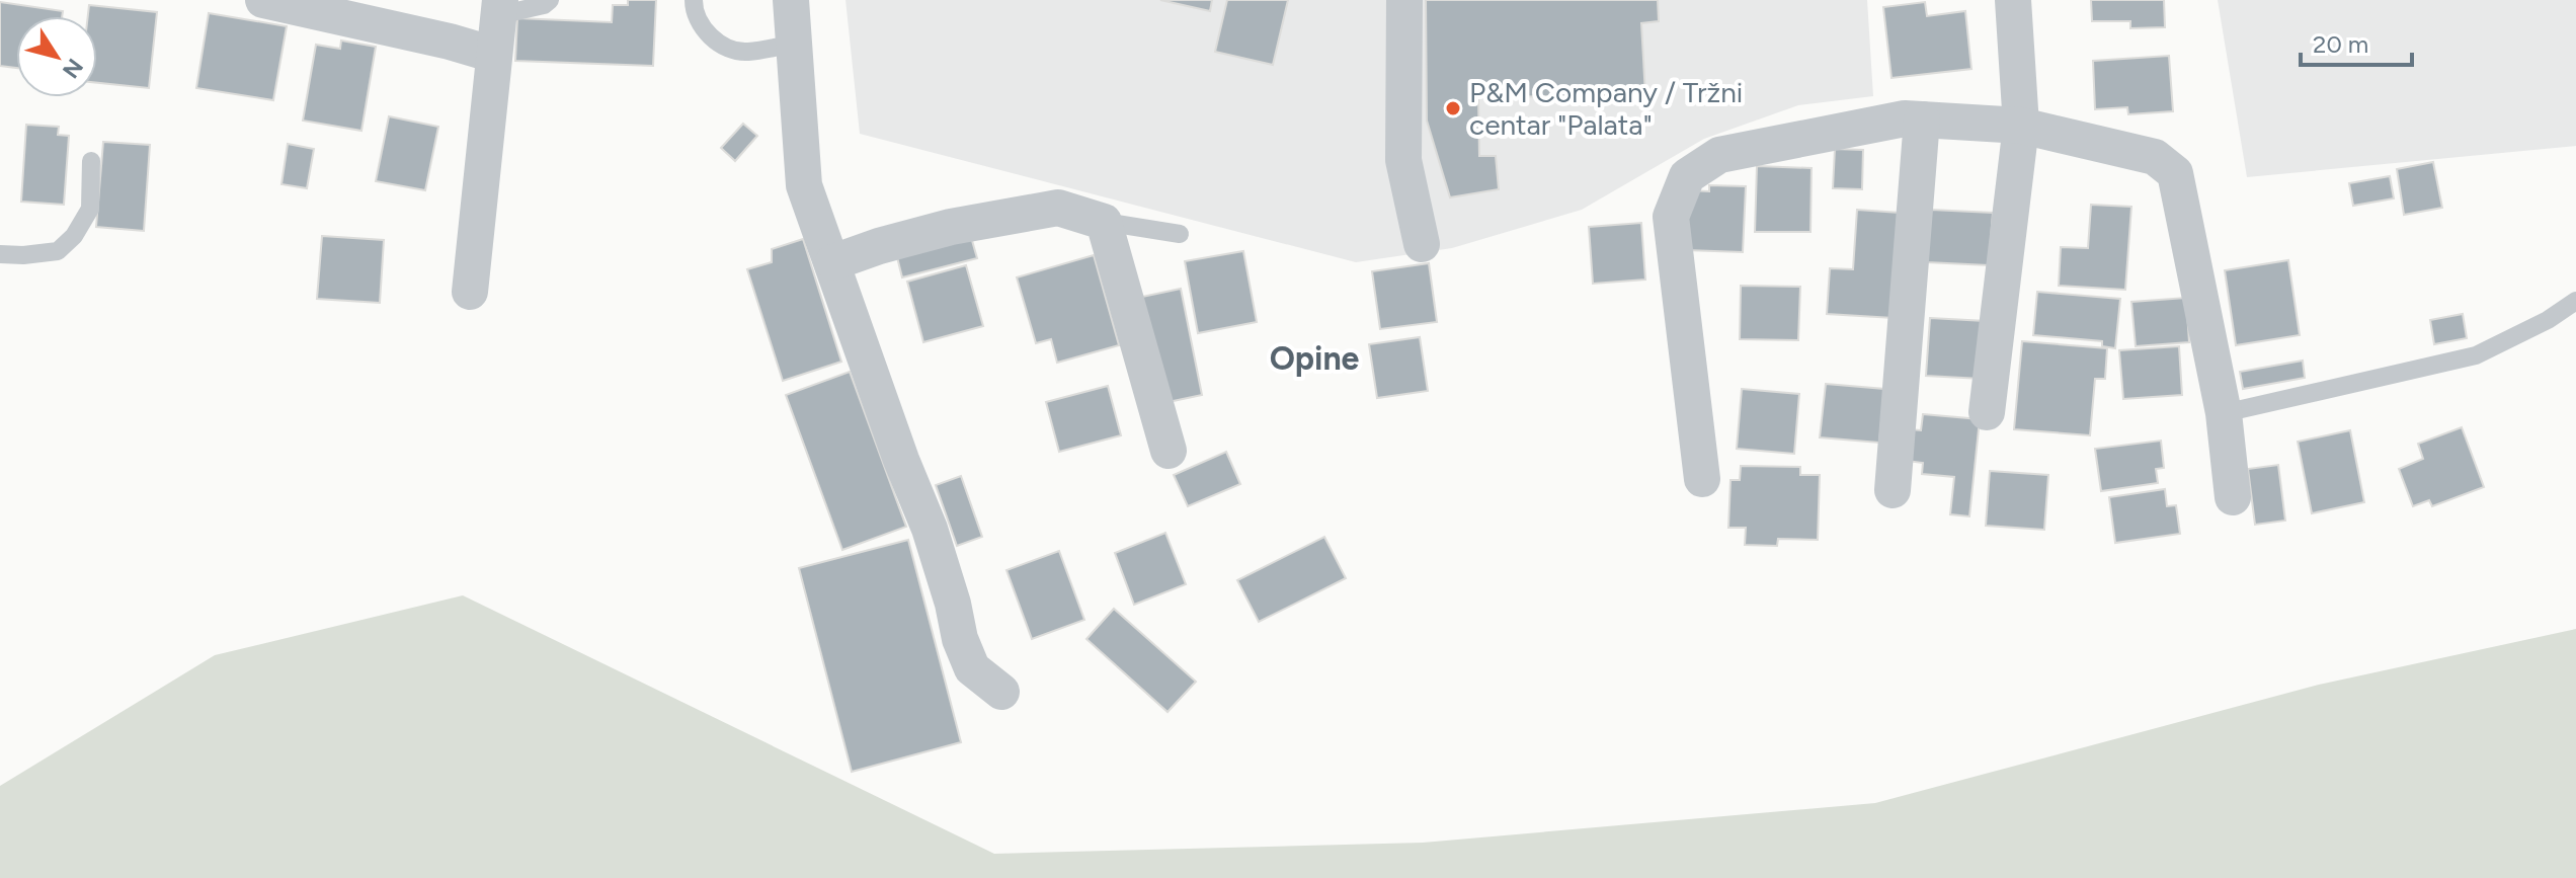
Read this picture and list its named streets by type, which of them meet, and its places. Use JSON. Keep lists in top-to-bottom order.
{
  "districts": ["Opine"],
  "places": ["P&M Company / Tržni centar \"Palata\""],
  "scale_bar": "20 m",
  "north": "bottom right"
}
